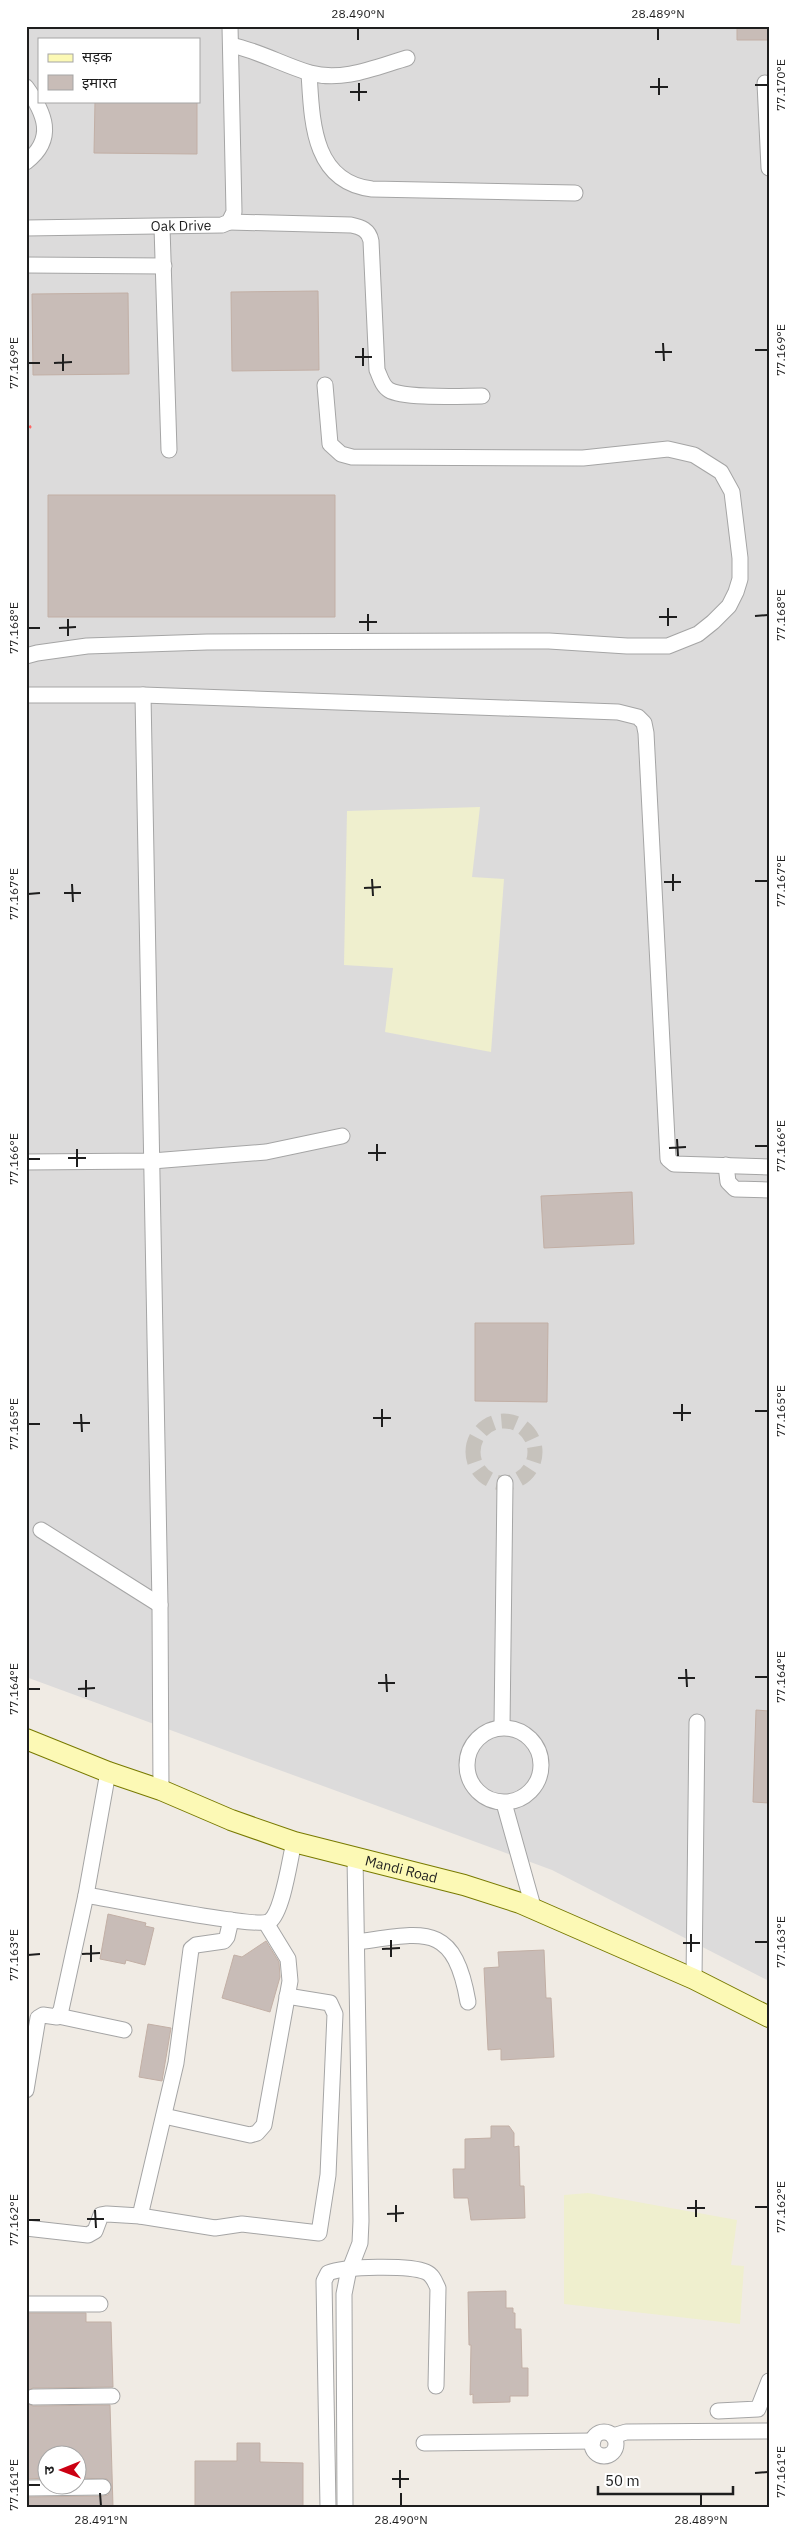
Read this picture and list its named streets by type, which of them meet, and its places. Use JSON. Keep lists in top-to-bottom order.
{
  "streets": {
    "street": ["Oak Drive", "Mandi Road"]
  },
  "legend": ["सड़क", "इमारत"],
  "scale_bar": "50 m",
  "north": "left",
  "coordinates": [
    "28.490°N",
    "28.489°N",
    "77.170°E",
    "77.169°E",
    "77.168°E",
    "77.167°E",
    "77.166°E",
    "77.165°E",
    "77.164°E",
    "77.163°E",
    "77.162°E",
    "77.161°E",
    "28.491°N"
  ]
}
